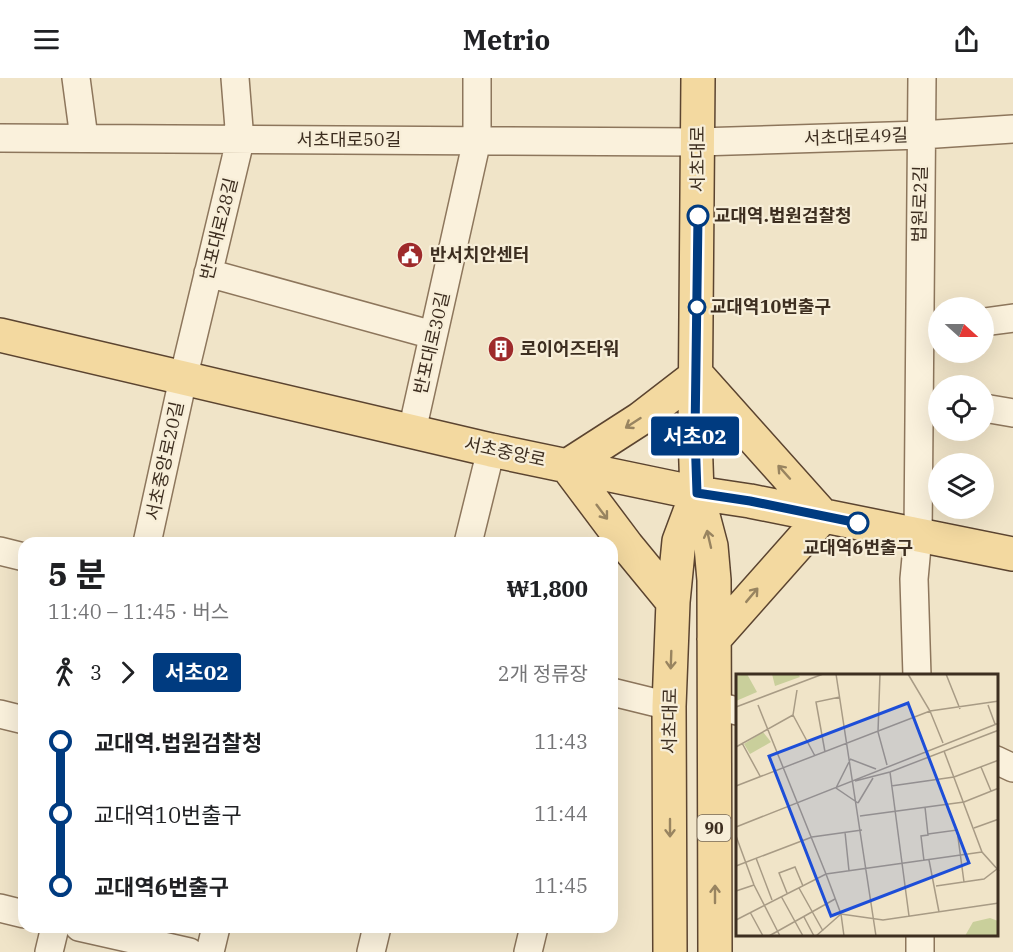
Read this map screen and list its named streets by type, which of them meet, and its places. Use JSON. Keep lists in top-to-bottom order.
{
  "streets": {
    "main road": ["서초대로", "서초중앙로", "90"],
    "street": [
      "서초대로49길",
      "서초대로50길",
      "법원로2길",
      "반포대로28길",
      "반포대로30길",
      "서초중앙로20길"
    ]
  },
  "crossings": [
    ["서초대로49길", "서초대로50길"],
    ["서초대로49길", "서초대로"],
    ["서초대로49길", "법원로2길"],
    ["서초대로50길", "서초대로"],
    ["서초대로50길", "반포대로28길"],
    ["서초대로50길", "반포대로30길"],
    ["서초대로", "서초중앙로"],
    ["법원로2길", "서초중앙로"],
    ["반포대로28길", "서초중앙로"],
    ["반포대로28길", "서초중앙로20길"],
    ["반포대로30길", "서초중앙로"],
    ["서초중앙로", "서초중앙로20길"]
  ],
  "places": {
    "other": ["교대역.법원검찰청", "교대역10번출구", "교대역6번출구"],
    "public building": ["반서치안센터"],
    "building": ["로이어즈타워"]
  },
  "lines": ["bus line 서초02"],
  "north": "right",
  "page": {
    "header": "Metrio",
    "on_map": "서초02",
    "heading": ["5 분", "11:40 – 11:45 · 버스", "₩1,800"],
    "legs": ["3", "서초02", "2개 정류장"],
    "list": [
      {
        "name": "교대역.법원검찰청",
        "value": "11:43"
      },
      {
        "name": "교대역10번출구",
        "value": "11:44"
      },
      {
        "name": "교대역6번출구",
        "value": "11:45"
      }
    ]
  }
}
